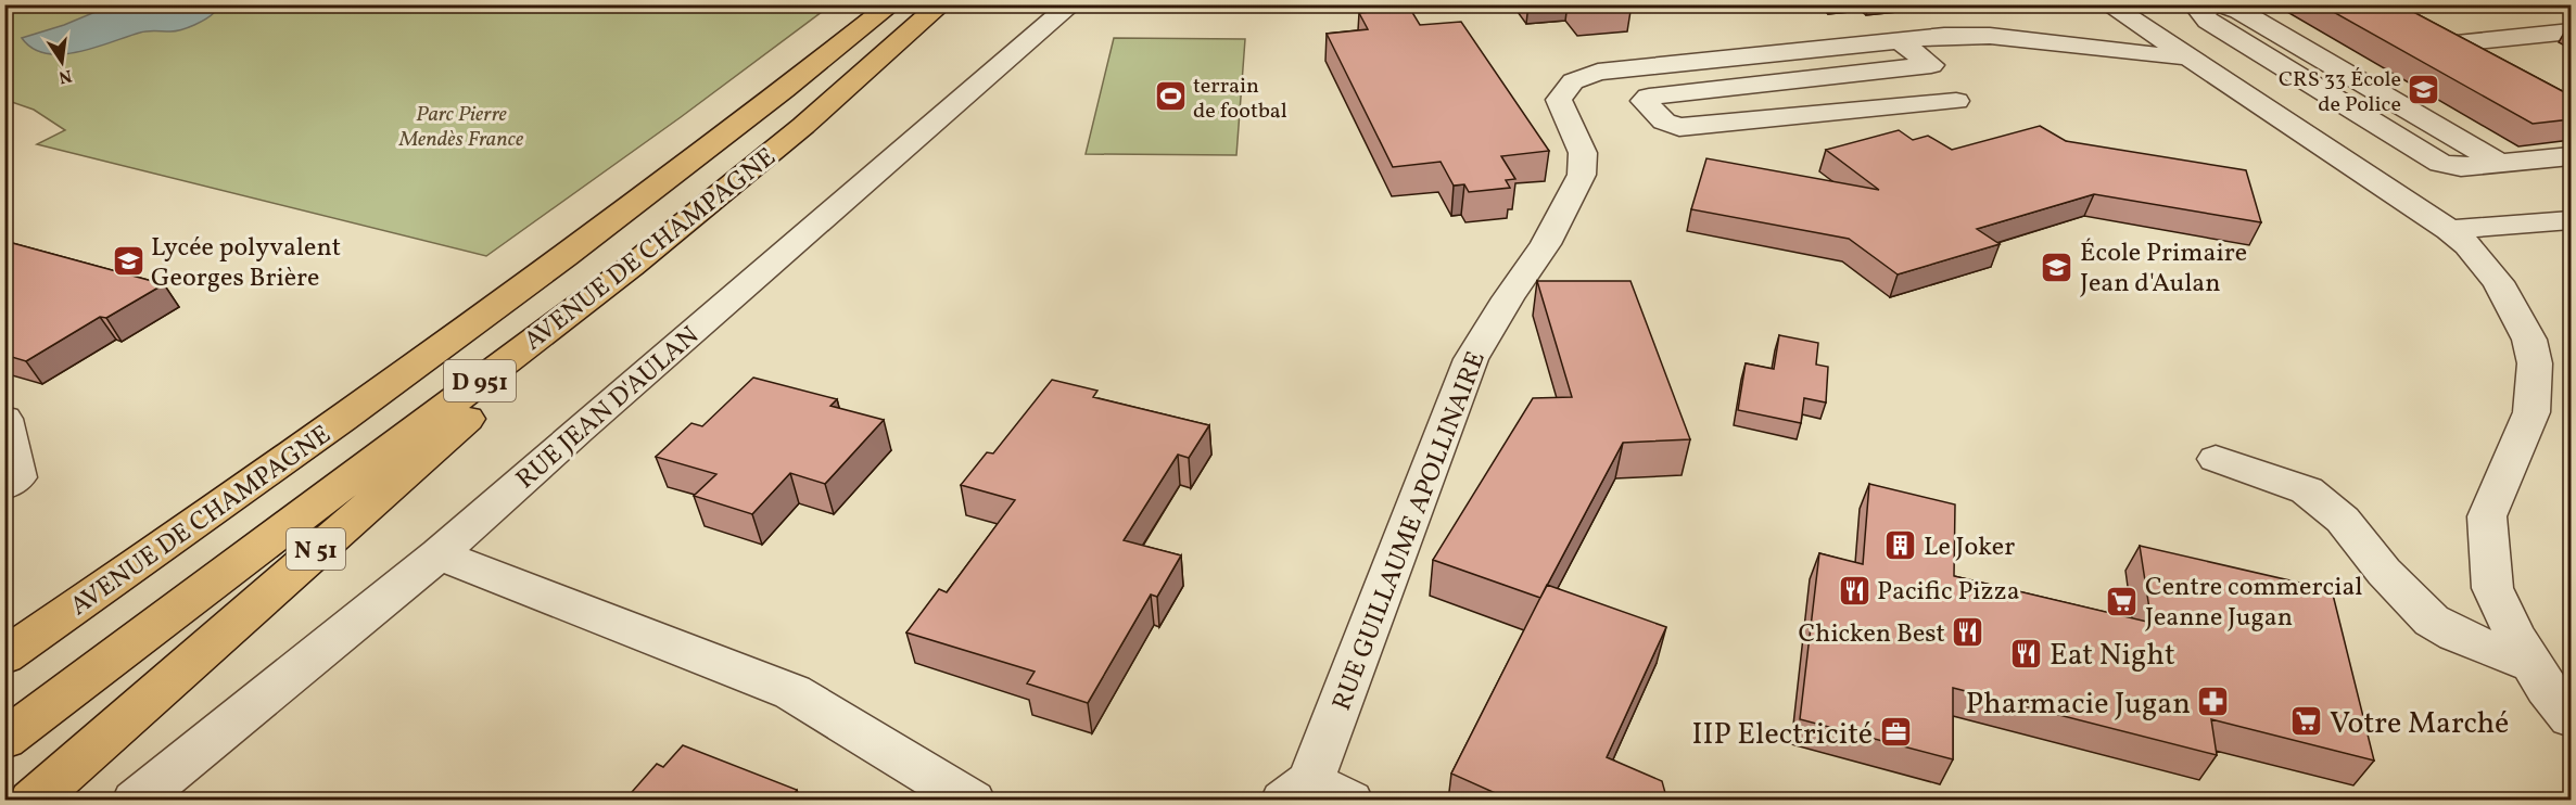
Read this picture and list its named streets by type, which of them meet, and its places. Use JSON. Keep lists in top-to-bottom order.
{
  "streets": {
    "main road": ["AVENUE DE CHAMPAGNE", "D 951", "N 51"],
    "street": ["RUE JEAN D'AULAN", "RUE GUILLAUME APOLLINAIRE"]
  },
  "crossings": [
    ["AVENUE DE CHAMPAGNE", "N 51"]
  ],
  "parks": ["Parc Pierre Mendès France"],
  "places": {
    "school or university": ["CRS 33 École de Police", "Lycée polyvalent Georges Brière", "École Primaire Jean d'Aulan"],
    "sports": ["terrain de footbal"],
    "building": ["Le Joker"],
    "restaurant": ["Pacific Pizza", "Chicken Best", "Eat Night"],
    "supermarket": ["Centre commercial Jeanne Jugan", "Votre Marché"],
    "pharmacy": ["Pharmacie Jugan"],
    "office": ["IIP Electricité"]
  },
  "north": "bottom"
}
